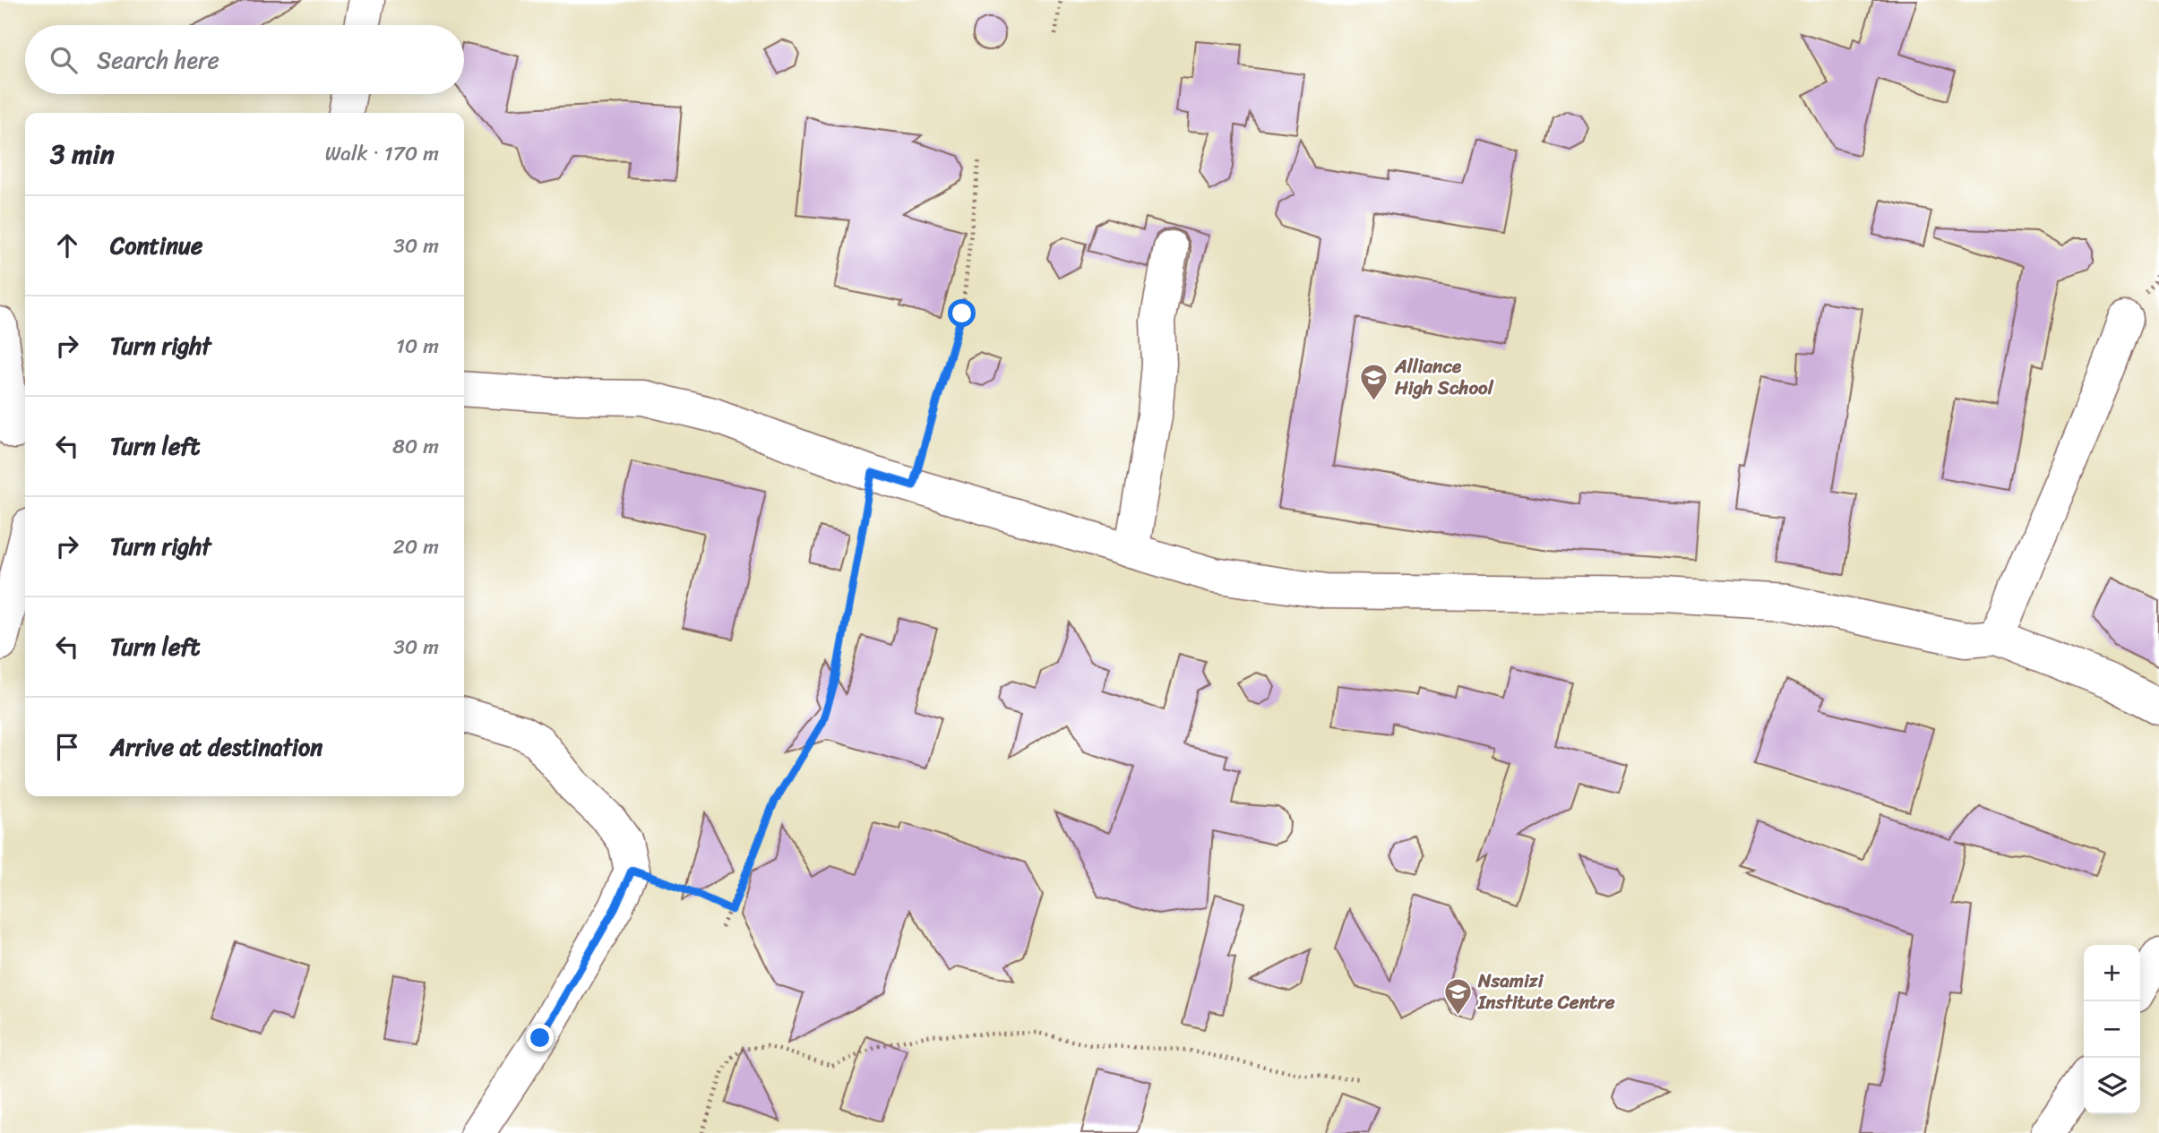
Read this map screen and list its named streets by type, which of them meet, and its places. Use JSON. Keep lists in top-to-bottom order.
{
  "places": {
    "school or university": ["Alliance High School", "Nsamizi Institute Centre"]
  },
  "page": {
    "search": "Search here",
    "heading": ["3 min", "Walk · 170 m"],
    "list": [
      ["Continue", "30 m"],
      ["Turn right", "10 m"],
      ["Turn left", "80 m"],
      ["Turn right", "20 m"],
      ["Turn left", "30 m"],
      "Arrive at destination"
    ],
    "map_buttons": ["+", "−"]
  }
}
